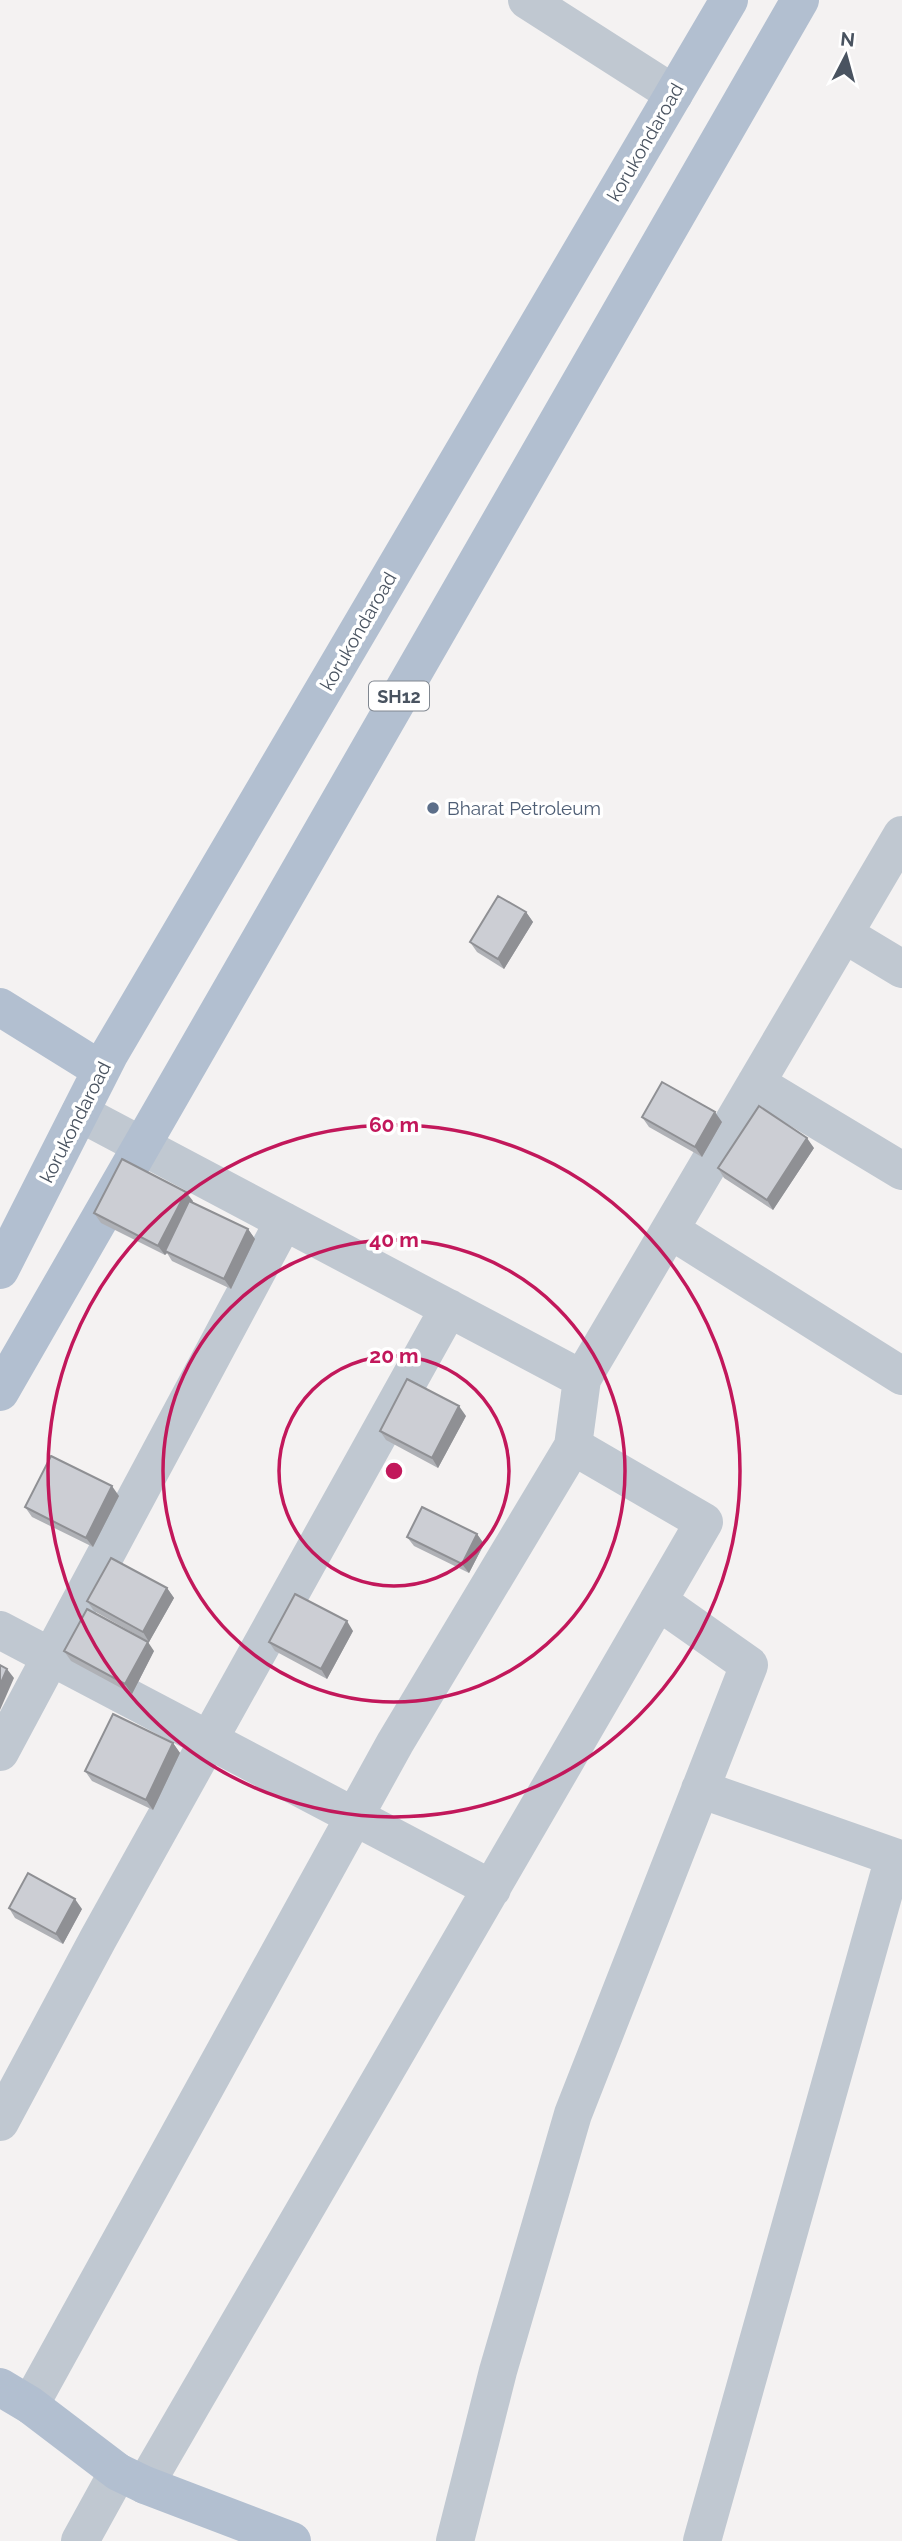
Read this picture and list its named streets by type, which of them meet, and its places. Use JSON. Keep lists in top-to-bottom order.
{
  "streets": {
    "main road": ["korukondaroad", "SH12"]
  },
  "places": ["Bharat Petroleum"],
  "north": "top",
  "rings": ["60 m", "40 m", "20 m"]
}
